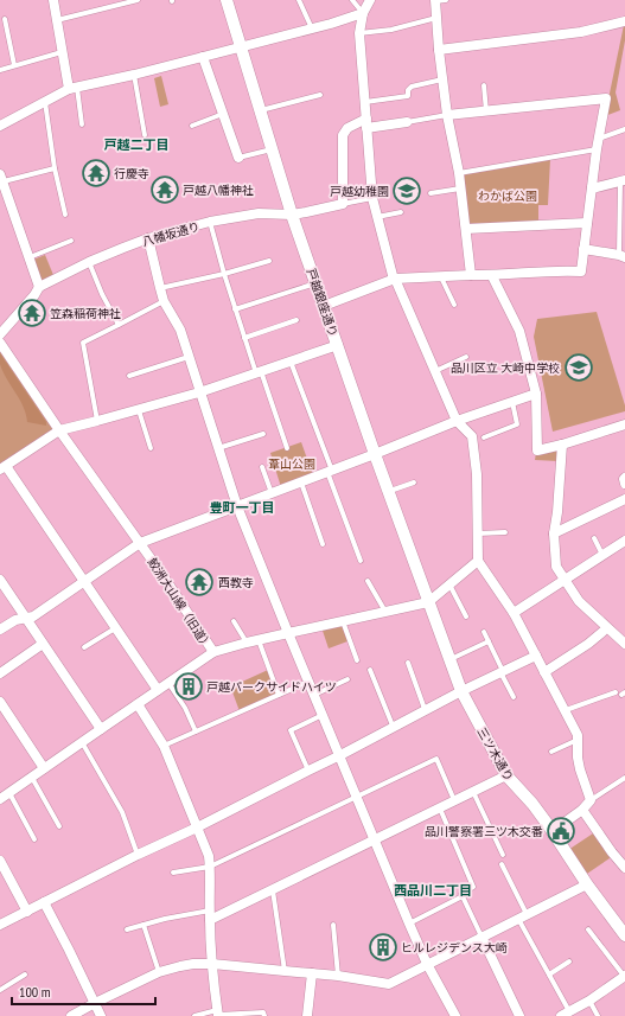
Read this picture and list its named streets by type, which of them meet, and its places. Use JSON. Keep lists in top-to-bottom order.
{
  "streets": {
    "street": [
      "八幡坂通り",
      "戸越銀座通り",
      "鮫洲大山線（旧道）",
      "三ツ木通り"
    ]
  },
  "crossings": [
    ["八幡坂通り", "戸越銀座通り"],
    ["戸越銀座通り", "三ツ木通り"]
  ],
  "districts": ["戸越二丁目", "豊町一丁目", "西品川二丁目"],
  "parks": ["わかば公園", "葦山公園"],
  "places": {
    "temple": [
      "行慶寺",
      "戸越八幡神社",
      "笠森稲荷神社",
      "西教寺"
    ],
    "school or university": ["戸越幼稚園", "品川区立 大崎中学校"],
    "building": ["戸越パークサイドハイツ", "ヒルレジデンス大崎"],
    "public building": ["品川警察署三ツ木交番"]
  },
  "scale_bar": "100 m"
}
